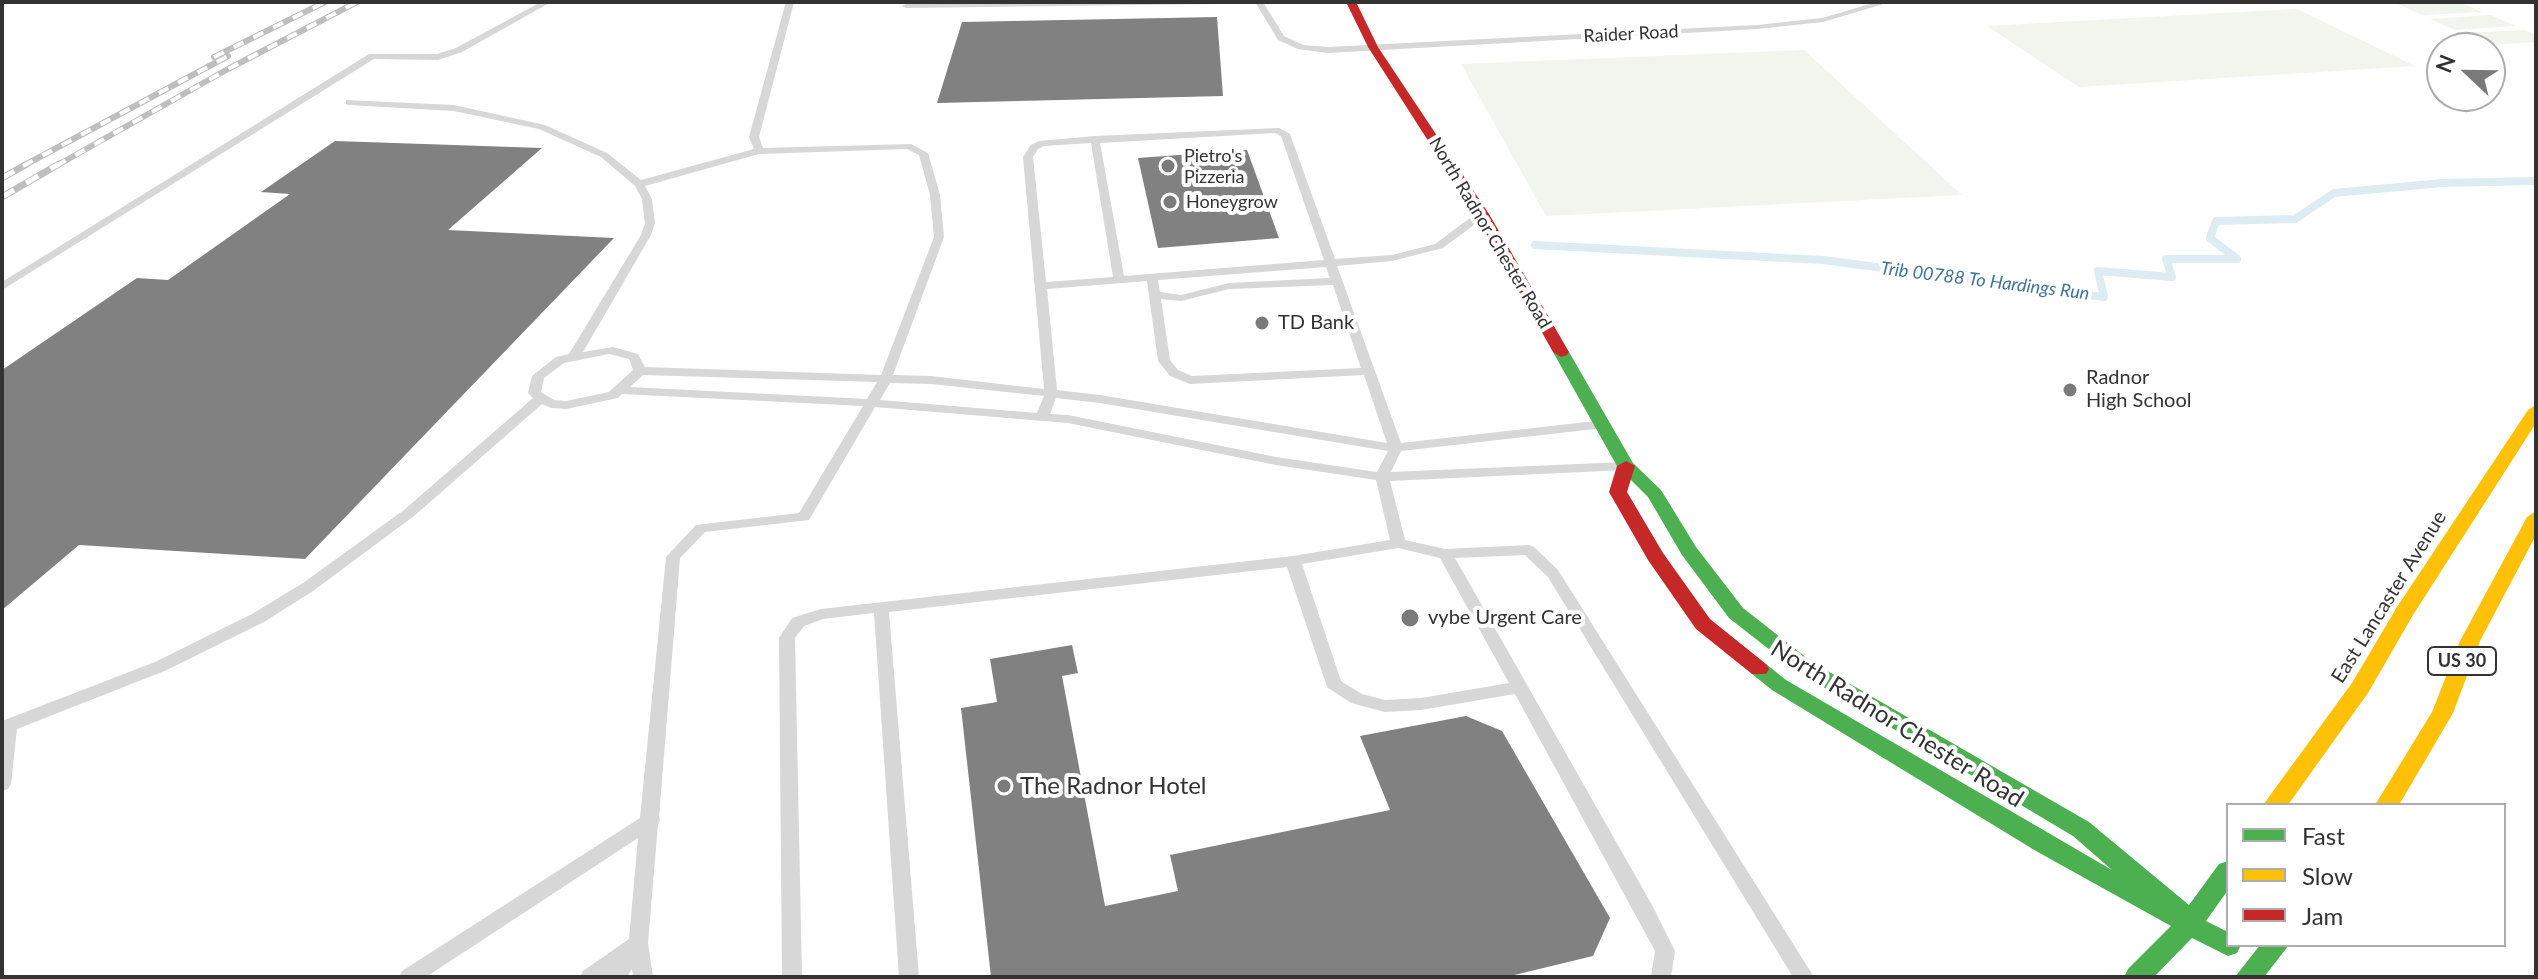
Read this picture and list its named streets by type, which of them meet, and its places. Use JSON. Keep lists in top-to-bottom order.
{
  "streets": {
    "main road": ["North Radnor Chester Road", "East Lancaster Avenue", "US 30"],
    "lane": ["Raider Road"]
  },
  "crossings": [
    ["Raider Road", "North Radnor Chester Road"]
  ],
  "water": ["Trib 00788 To Hardings Run"],
  "places": [
    "Pietro's Pizzeria",
    "Honeygrow",
    "TD Bank",
    "Radnor High School",
    "vybe Urgent Care",
    "The Radnor Hotel"
  ],
  "legend": ["Fast", "Slow", "Jam"],
  "north": "left"
}
